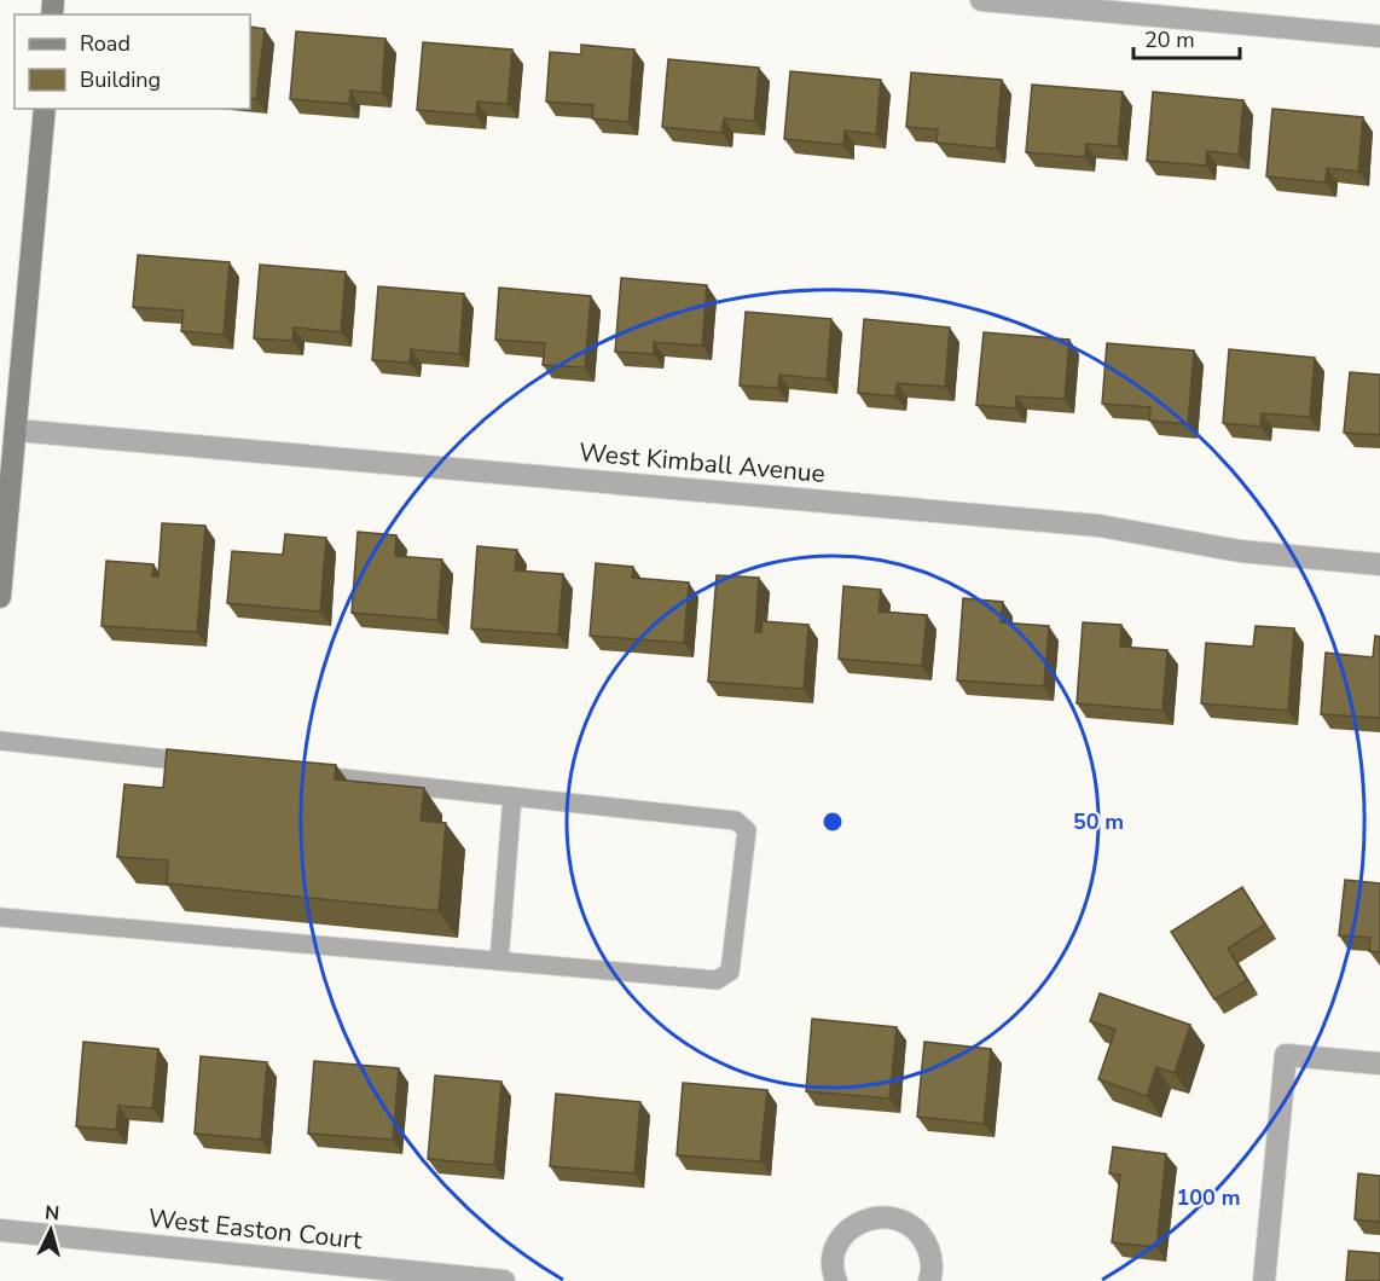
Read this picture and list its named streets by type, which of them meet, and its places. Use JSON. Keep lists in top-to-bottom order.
{
  "streets": {
    "street": ["West Kimball Avenue", "West Easton Court"]
  },
  "legend": ["Road", "Building"],
  "scale_bar": "20 m",
  "north": "top",
  "rings": ["50 m", "100 m"]
}
